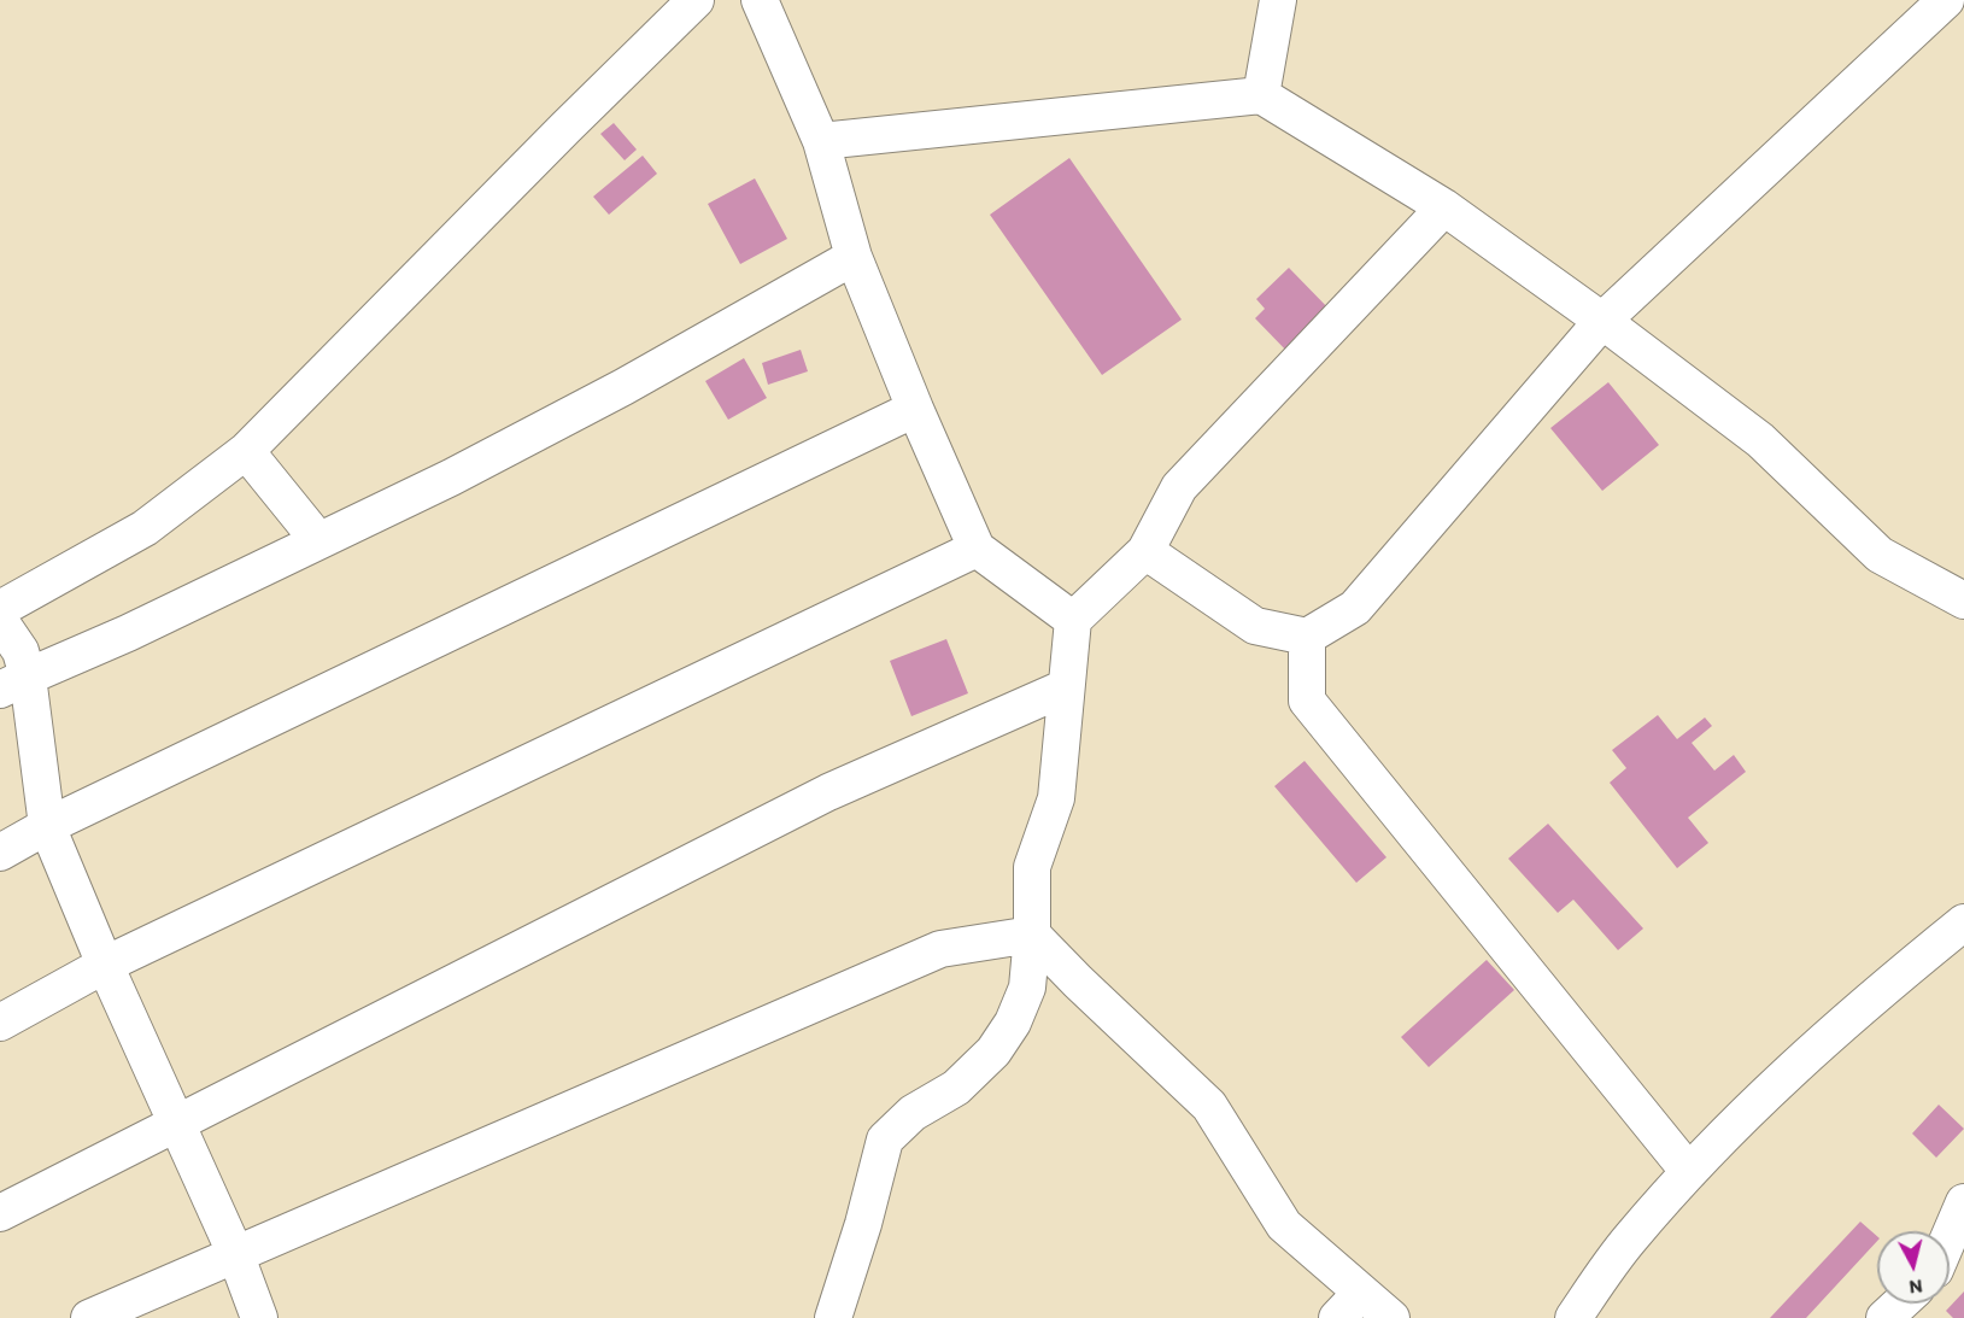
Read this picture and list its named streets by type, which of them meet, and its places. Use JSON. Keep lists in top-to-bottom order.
{
  "north": "bottom"
}
